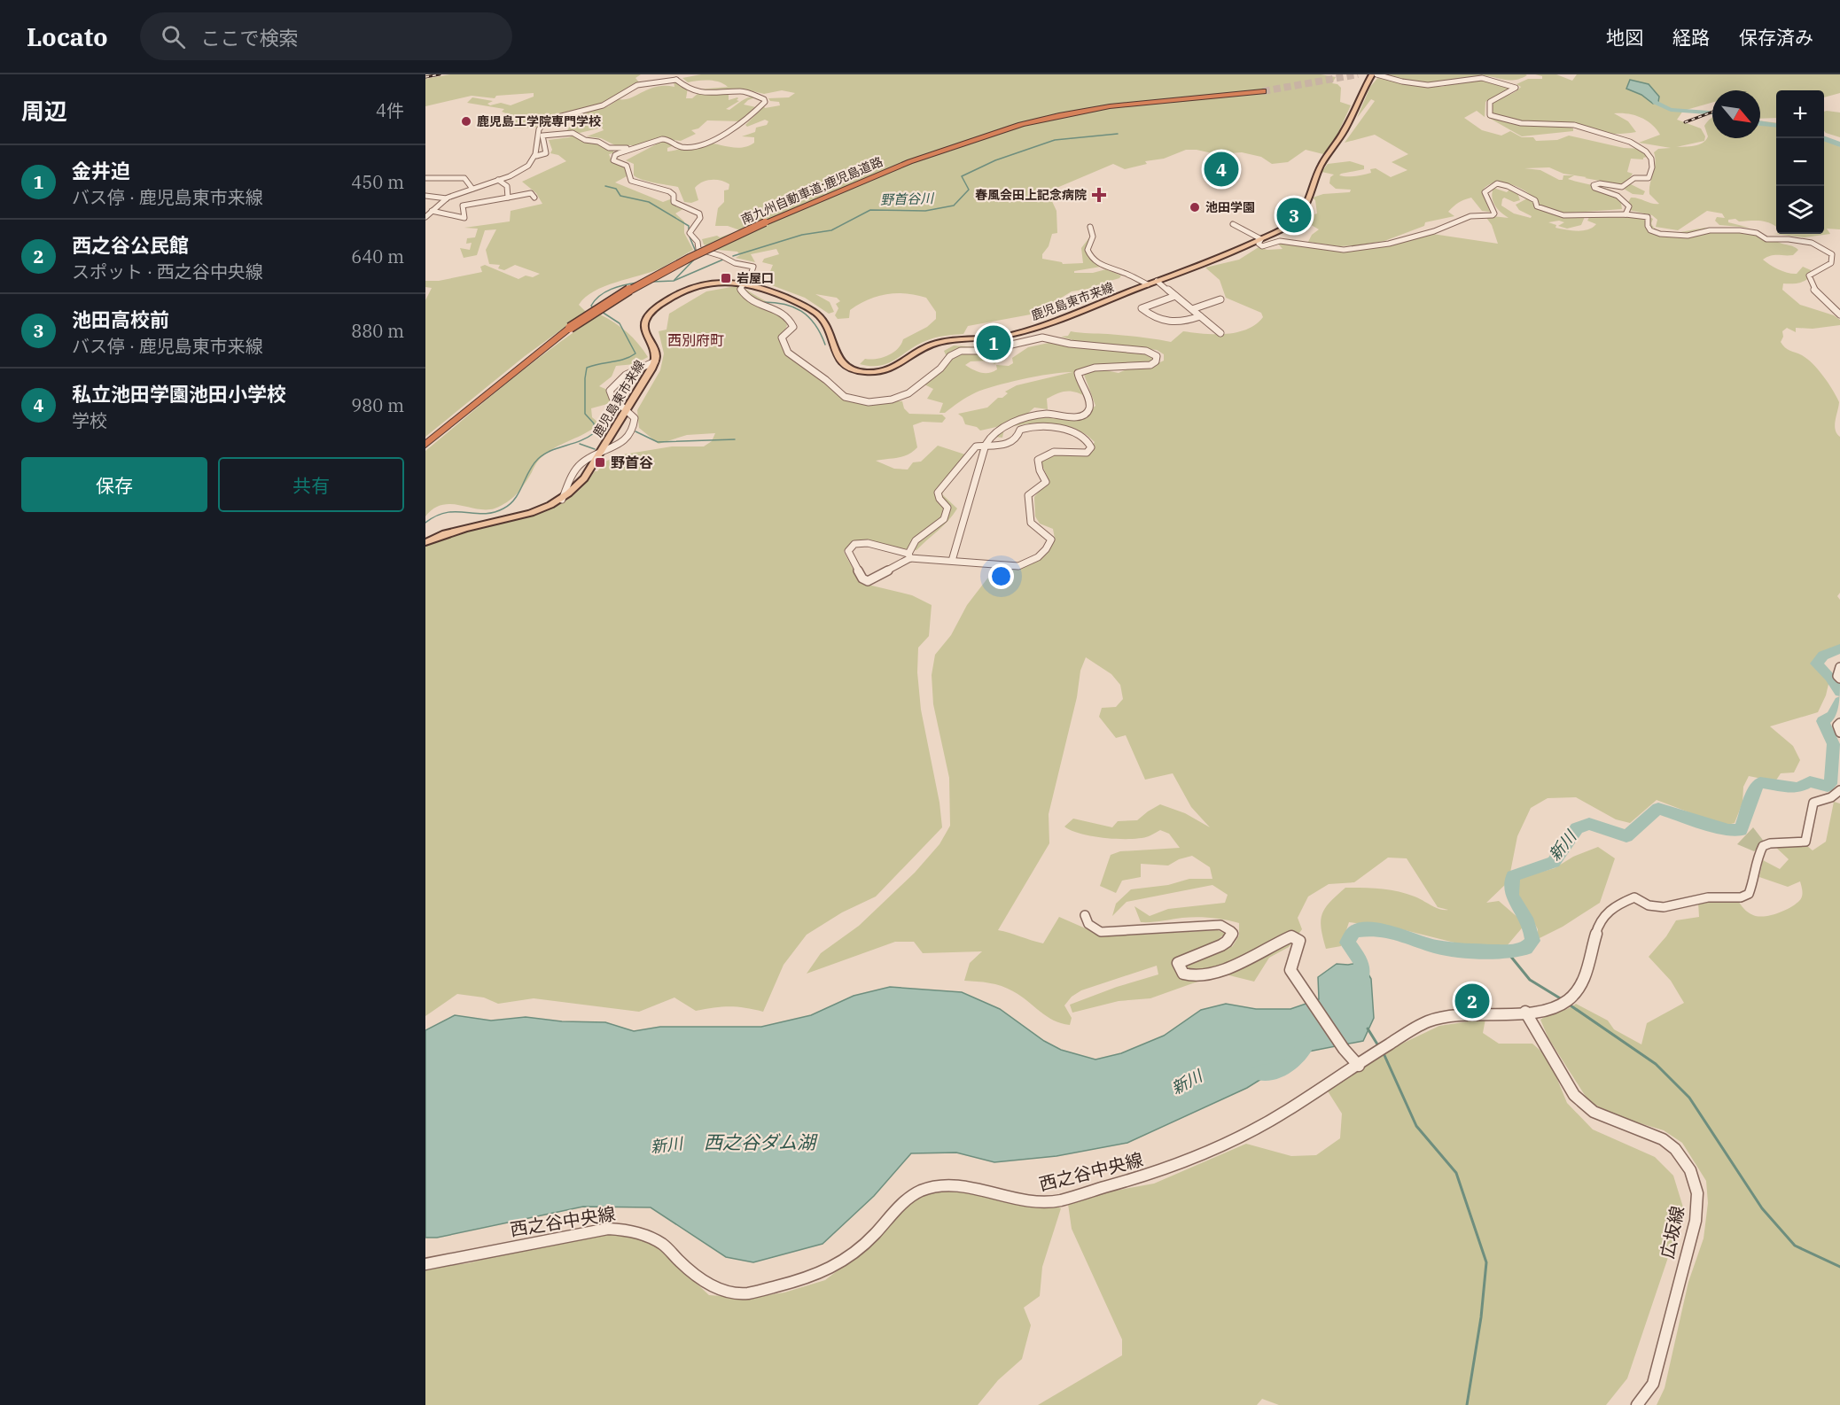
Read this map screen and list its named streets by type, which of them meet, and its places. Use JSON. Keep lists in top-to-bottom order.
{
  "streets": {
    "highway": ["南九州自動車道;鹿児島道路"],
    "main road": ["鹿児島東市来線"],
    "street": ["西之谷中央線", "広坂線"]
  },
  "crossings": [
    ["西之谷中央線", "広坂線"]
  ],
  "districts": ["西別府町"],
  "water": ["野首谷川", "新川", "西之谷ダム湖"],
  "places": {
    "other": ["鹿児島工学院専門学校", "池田学園"],
    "health": ["春風会田上記念病院"],
    "transit": ["岩屋口", "野首谷"]
  },
  "north": "bottom right",
  "page": {
    "header": "Locato",
    "search": "ここで検索",
    "nav": ["地図", "経路", "保存済み"],
    "heading": ["周辺", "4件"],
    "map_buttons": ["+", "−"],
    "list": [
      {
        "mark": "1",
        "name": "金井迫",
        "note": "バス停 · 鹿児島東市来線",
        "value": "450 m"
      },
      {
        "mark": "2",
        "name": "西之谷公民館",
        "note": "スポット · 西之谷中央線",
        "value": "640 m"
      },
      {
        "mark": "3",
        "name": "池田高校前",
        "note": "バス停 · 鹿児島東市来線",
        "value": "880 m"
      },
      {
        "mark": "4",
        "name": "私立池田学園池田小学校",
        "note": "学校",
        "value": "980 m"
      }
    ],
    "pins": [
      "4",
      "3",
      "1",
      "2"
    ],
    "buttons": ["保存", "共有"]
  }
}
